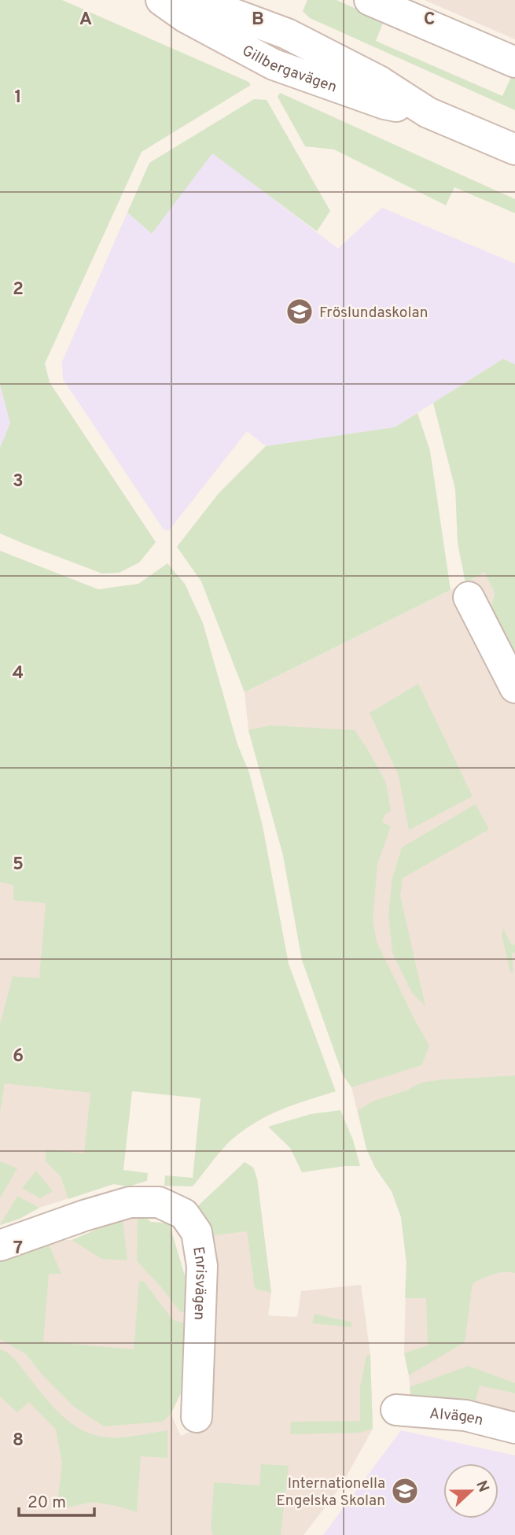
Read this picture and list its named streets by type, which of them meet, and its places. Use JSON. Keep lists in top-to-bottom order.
{
  "streets": {
    "street": ["Gillbergavägen", "Enrisvägen", "Alvägen"]
  },
  "places": {
    "school or university": ["Fröslundaskolan", "Internationella Engelska Skolan"]
  },
  "scale_bar": "20 m",
  "north": "right",
  "grid": {
    "columns": ["A", "B", "C"],
    "rows": [
      "1",
      "2",
      "3",
      "4",
      "5",
      "6",
      "7",
      "8"
    ]
  }
}
